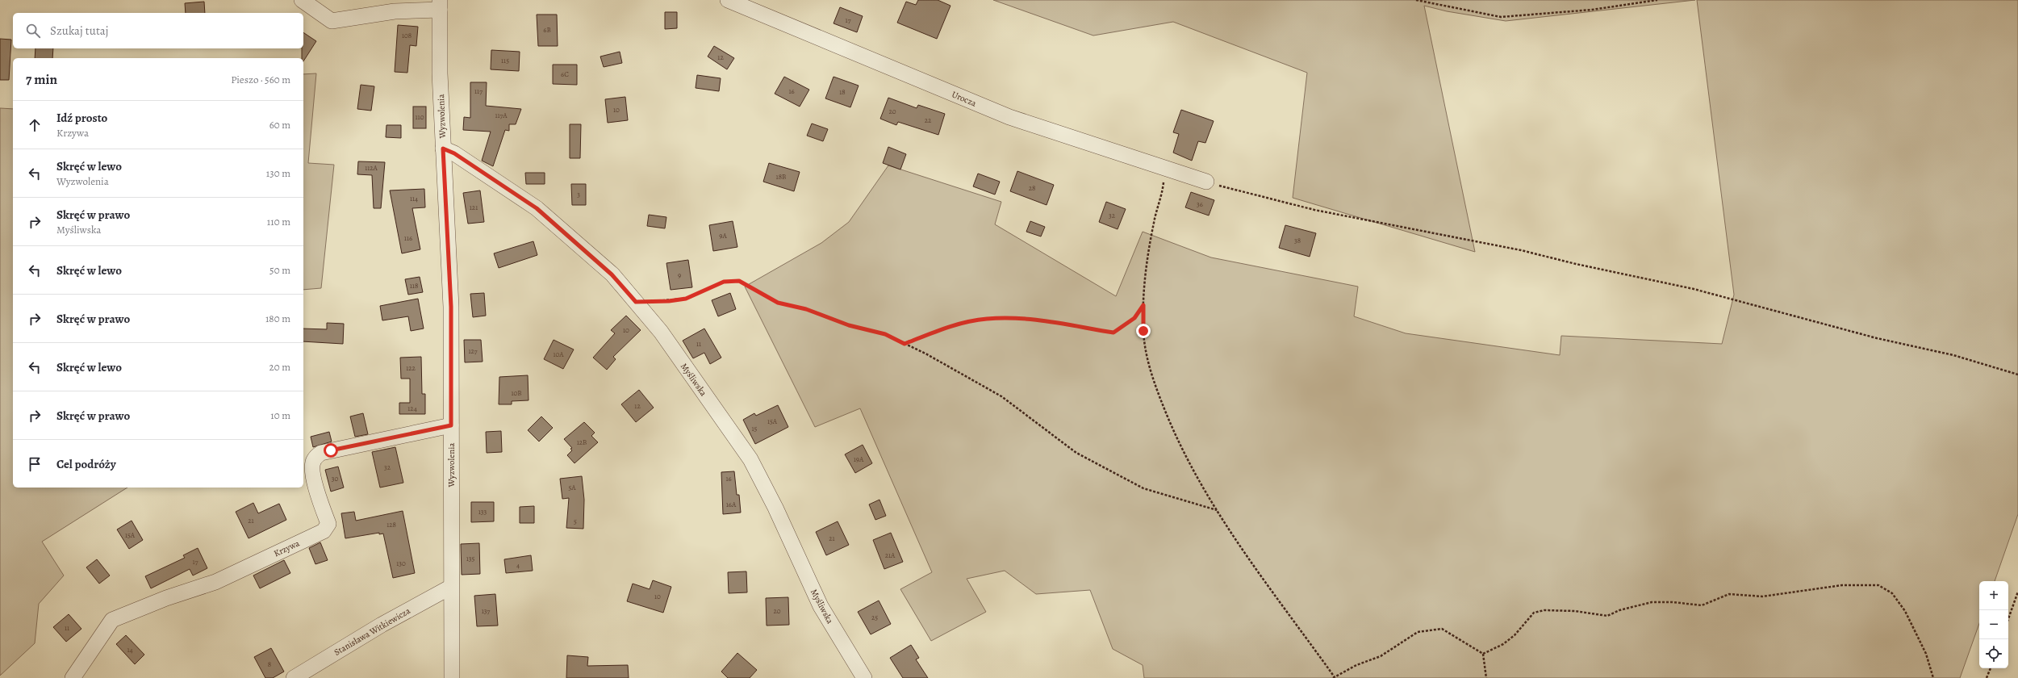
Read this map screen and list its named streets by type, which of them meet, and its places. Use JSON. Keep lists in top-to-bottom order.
{
  "streets": {
    "street": [
      "Urocza",
      "Wyzwolenia",
      "Myśliwska",
      "Krzywa",
      "Stanisława Witkiewicza"
    ]
  },
  "crossings": [
    ["Wyzwolenia", "Myśliwska"],
    ["Wyzwolenia", "Krzywa"],
    ["Wyzwolenia", "Stanisława Witkiewicza"]
  ],
  "house_numbers": [
    "17",
    "6B",
    "108",
    "12",
    "115",
    "6C",
    "117",
    "16",
    "18",
    "10",
    "20",
    "117A",
    "110",
    "22",
    "112A",
    "18B",
    "28",
    "3",
    "114",
    "36",
    "121",
    "32",
    "9A",
    "116",
    "38",
    "9",
    "118",
    "10",
    "11",
    "127",
    "10A",
    "122",
    "10B",
    "12",
    "124",
    "15A",
    "15",
    "12B",
    "19A",
    "32",
    "30",
    "16",
    "5A",
    "16A",
    "133",
    "21",
    "5",
    "128",
    "15A",
    "21",
    "21A",
    "135",
    "17",
    "130",
    "4",
    "10",
    "137",
    "20",
    "25",
    "11",
    "14",
    "8"
  ],
  "page": {
    "search": "Szukaj tutaj",
    "heading": ["7 min", "Pieszo · 560 m"],
    "list": [
      ["Idź prosto", "Krzywa", "60 m"],
      ["Skręć w lewo", "Wyzwolenia", "130 m"],
      ["Skręć w prawo", "Myśliwska", "110 m"],
      ["Skręć w lewo", "50 m"],
      ["Skręć w prawo", "180 m"],
      ["Skręć w lewo", "20 m"],
      ["Skręć w prawo", "10 m"],
      "Cel podróży"
    ],
    "map_buttons": ["+", "−"]
  }
}
